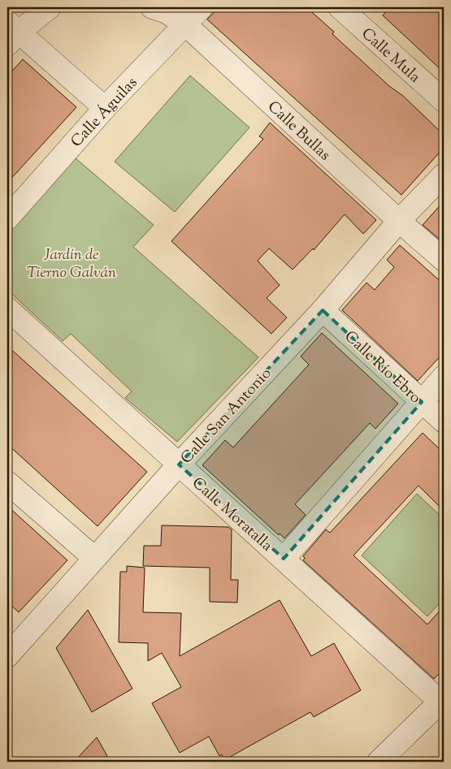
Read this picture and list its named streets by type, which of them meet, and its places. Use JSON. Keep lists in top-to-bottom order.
{
  "streets": {
    "street": [
      "Calle Mula",
      "Calle Águilas",
      "Calle Bullas",
      "Calle Río Ebro",
      "Calle San Antonio",
      "Calle Moratalla"
    ]
  },
  "crossings": [
    ["Calle Águilas", "Calle Bullas"],
    ["Calle Bullas", "Calle San Antonio"],
    ["Calle Río Ebro", "Calle San Antonio"],
    ["Calle San Antonio", "Calle Moratalla"]
  ],
  "parks": ["Jardín de Tierno Galván"]
}
